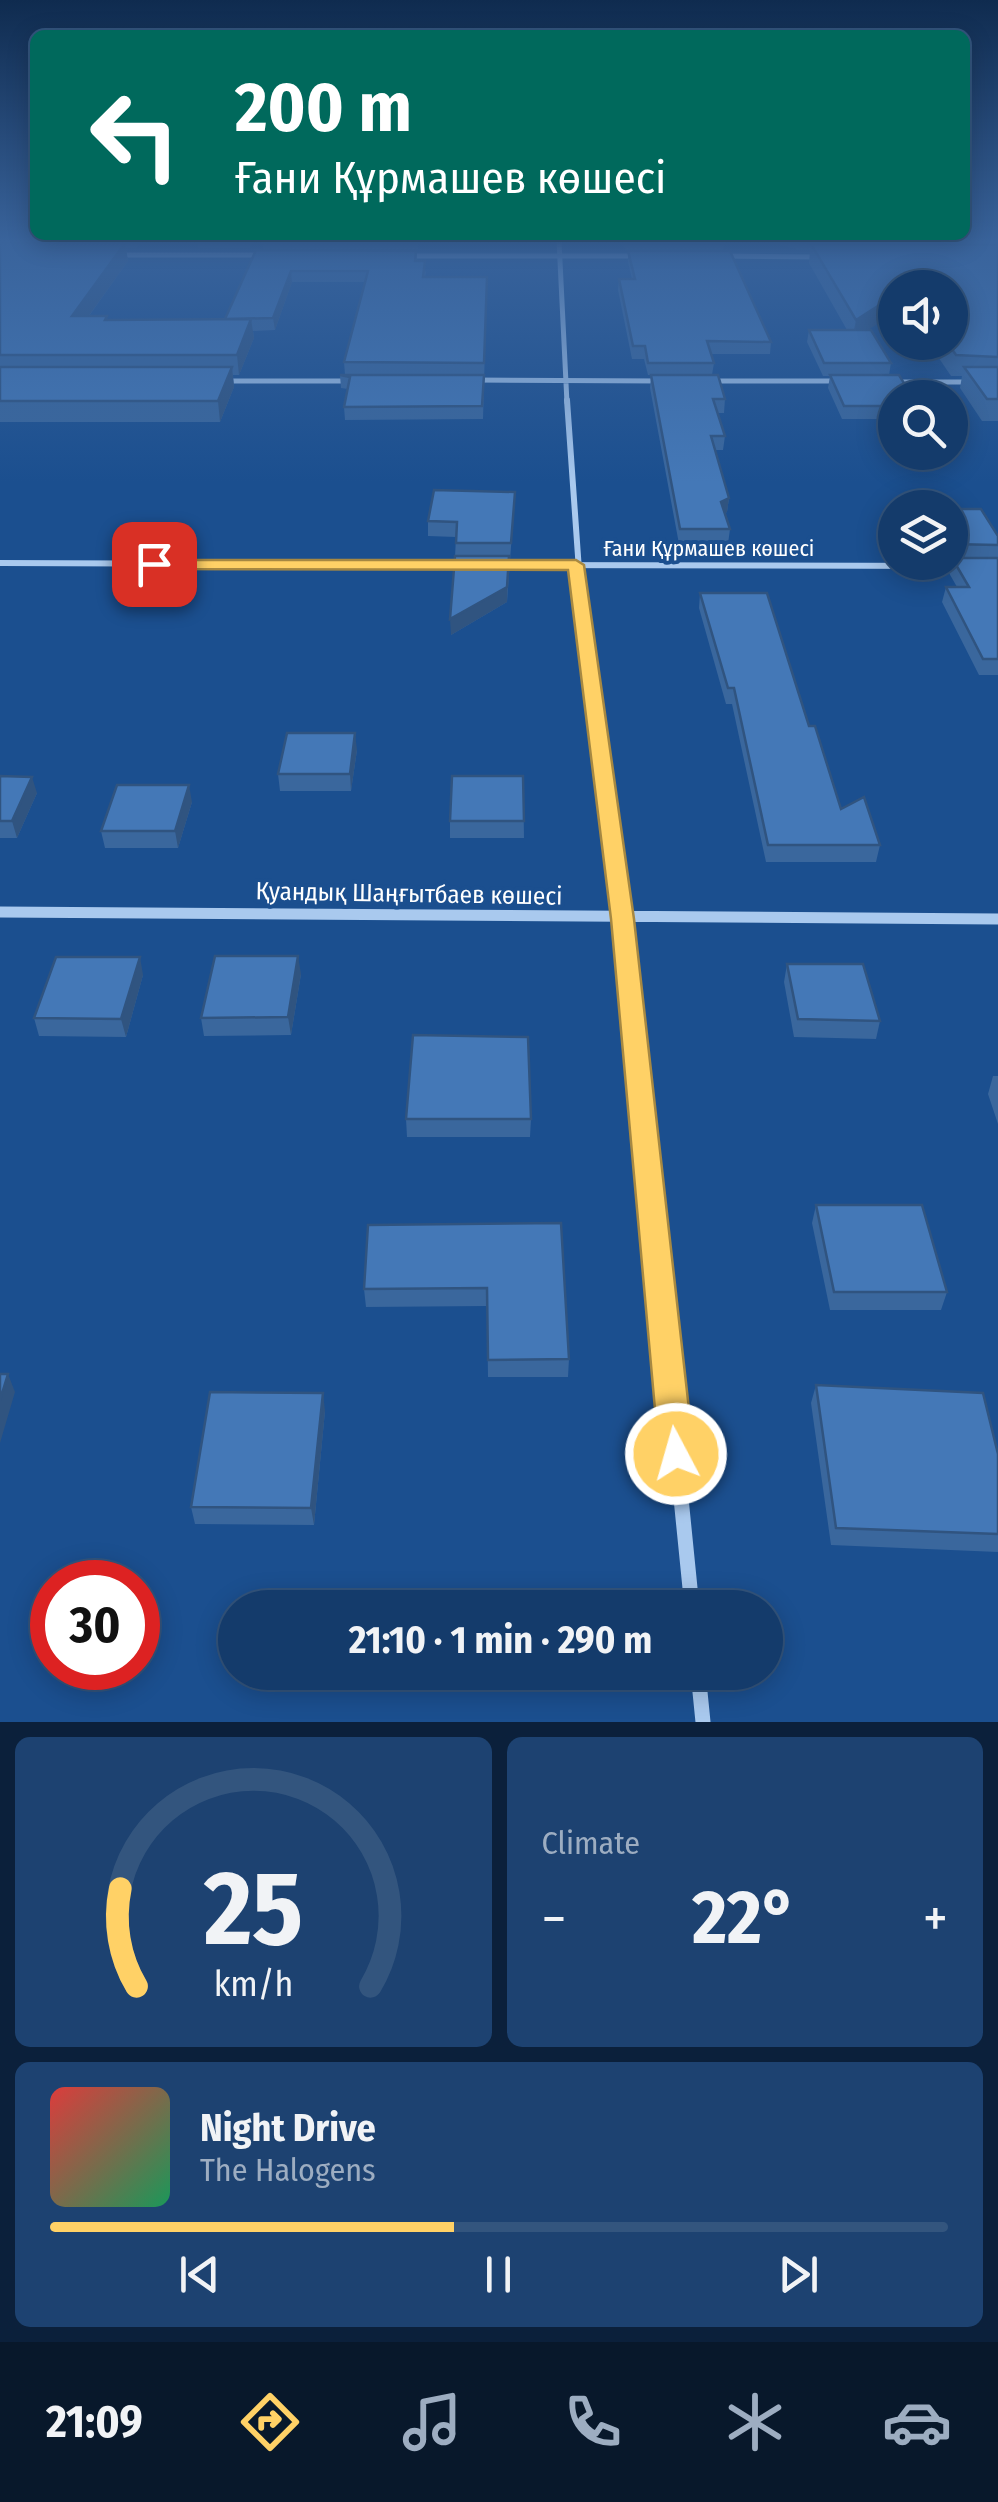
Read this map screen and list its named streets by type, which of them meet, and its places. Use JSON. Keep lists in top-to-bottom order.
{
  "streets": {
    "street": ["Ғани Құрмашев көшесі", "Қуандық Шаңғытбаев көшесі"]
  },
  "page": {
    "turn": ["200 m", "Ғани Құрмашев көшесі"],
    "limit": "30",
    "trip": "21:10 · 1 min · 290 m",
    "tile": "Climate",
    "heat": ["−", "22°", "+"],
    "song": ["Night Drive", "The Halogens"],
    "tabs": "21:09",
    "gauge": ["25", "km/h"]
  }
}
